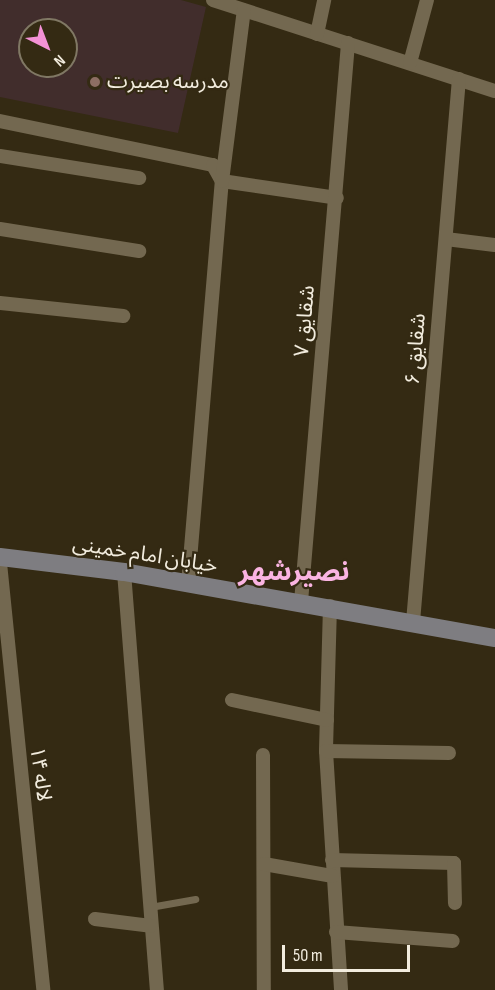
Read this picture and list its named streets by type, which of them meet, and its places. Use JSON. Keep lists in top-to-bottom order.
{
  "streets": {
    "main road": ["خیابان امام خمینی"],
    "street": ["شقایق ۷", "شقایق ۶", "لاله ۱۴"]
  },
  "crossings": [
    ["شقایق ۷", "خیابان امام خمینی"],
    ["شقایق ۶", "خیابان امام خمینی"]
  ],
  "districts": ["نصیرشهر"],
  "places": ["مدرسه بصیرت"],
  "scale_bar": "50 m",
  "north": "bottom right"
}
